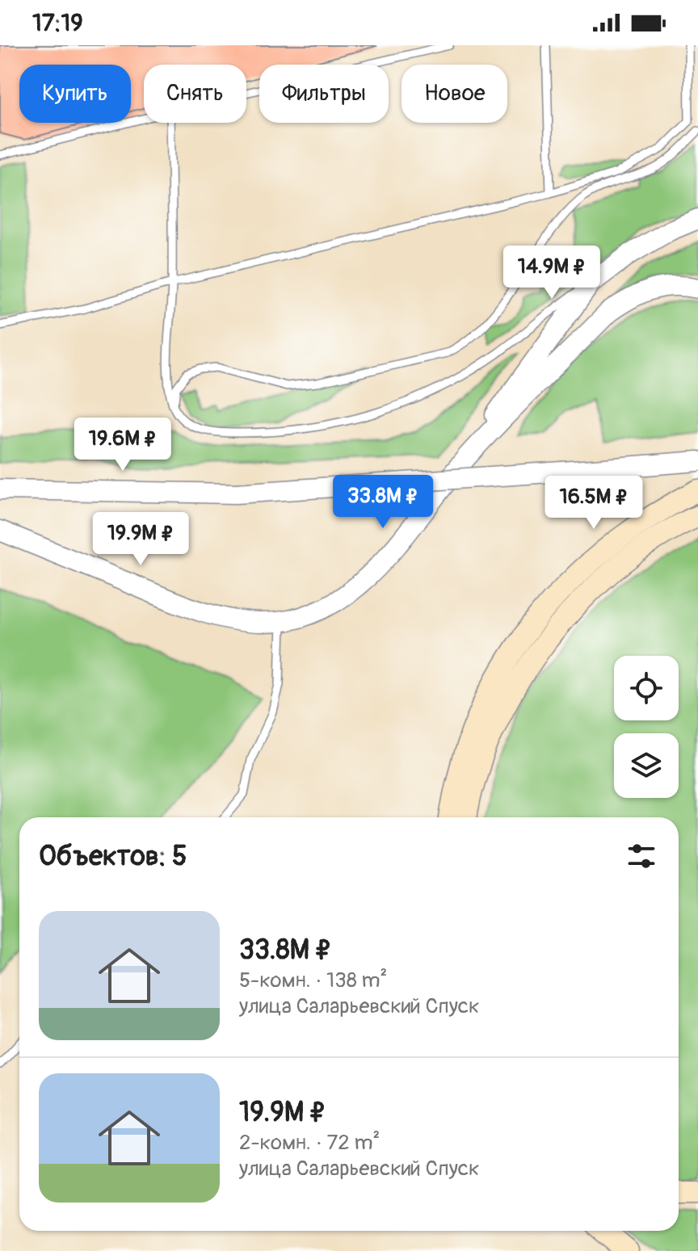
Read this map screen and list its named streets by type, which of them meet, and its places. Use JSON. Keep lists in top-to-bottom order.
{
  "page": {
    "status": "17:19",
    "chip": [
      "Купить",
      "Снять",
      "Фильтры",
      "Новое"
    ],
    "price": [
      "14.9M ₽",
      "19.6M ₽",
      "33.8M ₽",
      "16.5M ₽",
      "19.9M ₽"
    ],
    "heading": "Объектов: 5",
    "list": [
      {
        "name": "33.8M ₽",
        "note": "5-комн. · 138 m² · улица Саларьевский Спуск"
      },
      {
        "name": "19.9M ₽",
        "note": "2-комн. · 72 m² · улица Саларьевский Спуск"
      }
    ]
  }
}
